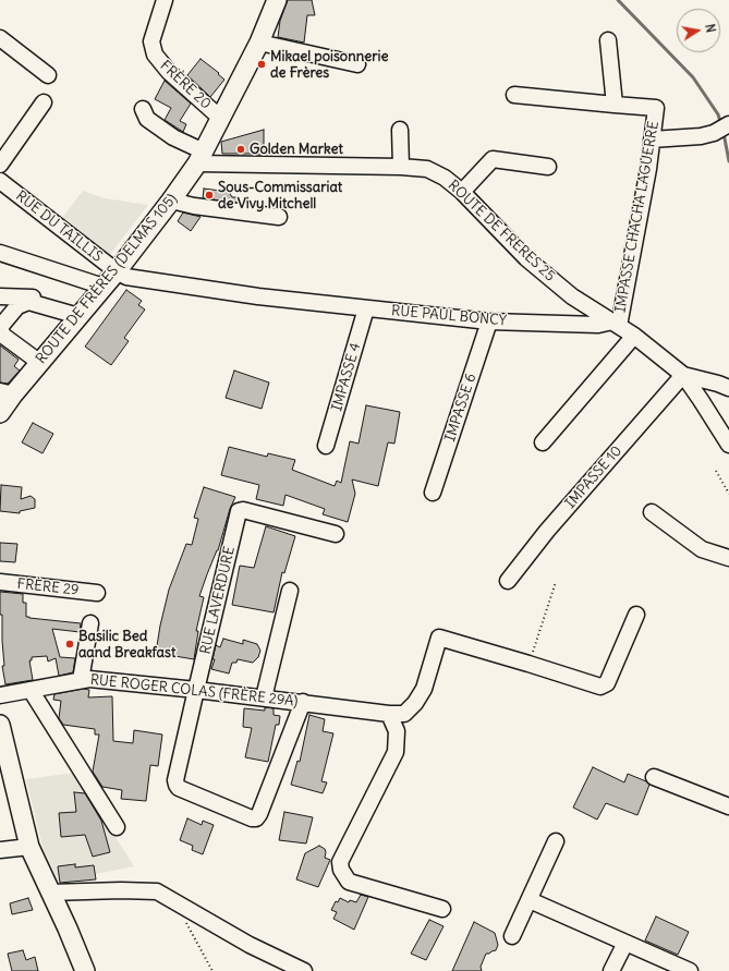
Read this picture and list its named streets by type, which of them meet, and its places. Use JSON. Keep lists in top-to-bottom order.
{
  "streets": {
    "main road": ["ROUTE DE FRÈRES (DELMAS 105)"],
    "street": [
      "FRÈRE 20",
      "IMPASSE CHACHA LAGUERRE",
      "RUE DU TAILLIS",
      "ROUTE DE FRERES 25",
      "RUE PAUL BONCY",
      "IMPASSE 4",
      "IMPASSE 6",
      "IMPASSE 10",
      "FRÈRE 29",
      "RUE LAVERDURE",
      "RUE ROGER COLAS (FRÈRE 29A)"
    ]
  },
  "crossings": [
    ["FRÈRE 20", "ROUTE DE FRÈRES (DELMAS 105)"],
    ["IMPASSE CHACHA LAGUERRE", "ROUTE DE FRERES 25"],
    ["IMPASSE CHACHA LAGUERRE", "RUE PAUL BONCY"],
    ["RUE DU TAILLIS", "ROUTE DE FRÈRES (DELMAS 105)"],
    ["RUE DU TAILLIS", "RUE PAUL BONCY"],
    ["ROUTE DE FRERES 25", "ROUTE DE FRÈRES (DELMAS 105)"],
    ["ROUTE DE FRERES 25", "RUE PAUL BONCY"],
    ["ROUTE DE FRÈRES (DELMAS 105)", "RUE PAUL BONCY"],
    ["RUE PAUL BONCY", "IMPASSE 4"],
    ["RUE PAUL BONCY", "IMPASSE 6"],
    ["RUE LAVERDURE", "RUE ROGER COLAS (FRÈRE 29A)"]
  ],
  "places": [
    "Mikael poisonnerie de Frères",
    "Golden Market",
    "Sous-Commissariat de Vivy Mitchell",
    "Basilic Bed aand Breakfast"
  ],
  "north": "right"
}
